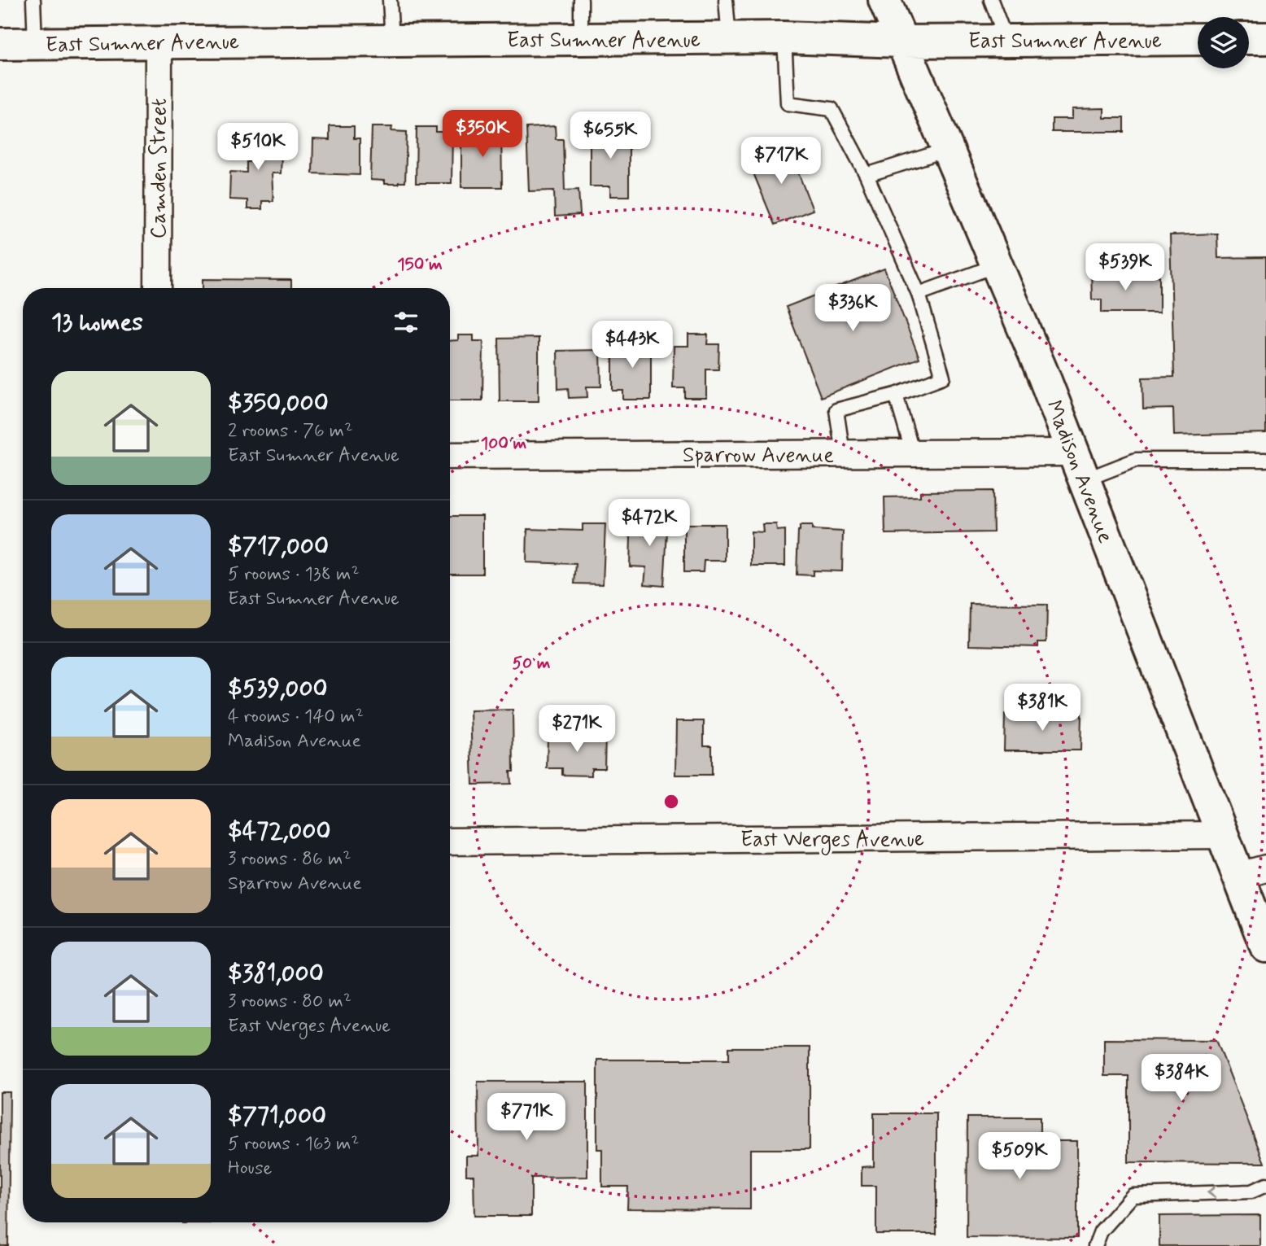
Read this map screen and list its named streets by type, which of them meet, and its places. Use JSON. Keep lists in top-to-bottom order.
{
  "streets": {
    "street": [
      "East Sumner Avenue",
      "Camden Street",
      "Sparrow Avenue",
      "Madison Avenue",
      "East Werges Avenue"
    ]
  },
  "crossings": [
    ["East Sumner Avenue", "Camden Street"],
    ["East Sumner Avenue", "Madison Avenue"],
    ["Sparrow Avenue", "Madison Avenue"],
    ["Madison Avenue", "East Werges Avenue"]
  ],
  "page": {
    "price": [
      "$350K",
      "$655K",
      "$510K",
      "$717K",
      "$539K",
      "$336K",
      "$443K",
      "$472K",
      "$381K",
      "$271K",
      "$384K",
      "$771K",
      "$509K"
    ],
    "heading": "13 homes",
    "list": [
      {
        "name": "$350,000",
        "note": "2 rooms · 76 m² · East Sumner Avenue"
      },
      {
        "name": "$717,000",
        "note": "5 rooms · 138 m² · East Sumner Avenue"
      },
      {
        "name": "$539,000",
        "note": "4 rooms · 140 m² · Madison Avenue"
      },
      {
        "name": "$472,000",
        "note": "3 rooms · 86 m² · Sparrow Avenue"
      },
      {
        "name": "$381,000",
        "note": "3 rooms · 80 m² · East Werges Avenue"
      },
      {
        "name": "$771,000",
        "note": "5 rooms · 163 m² · House"
      }
    ]
  },
  "rings": ["150 m", "100 m", "50 m"]
}
